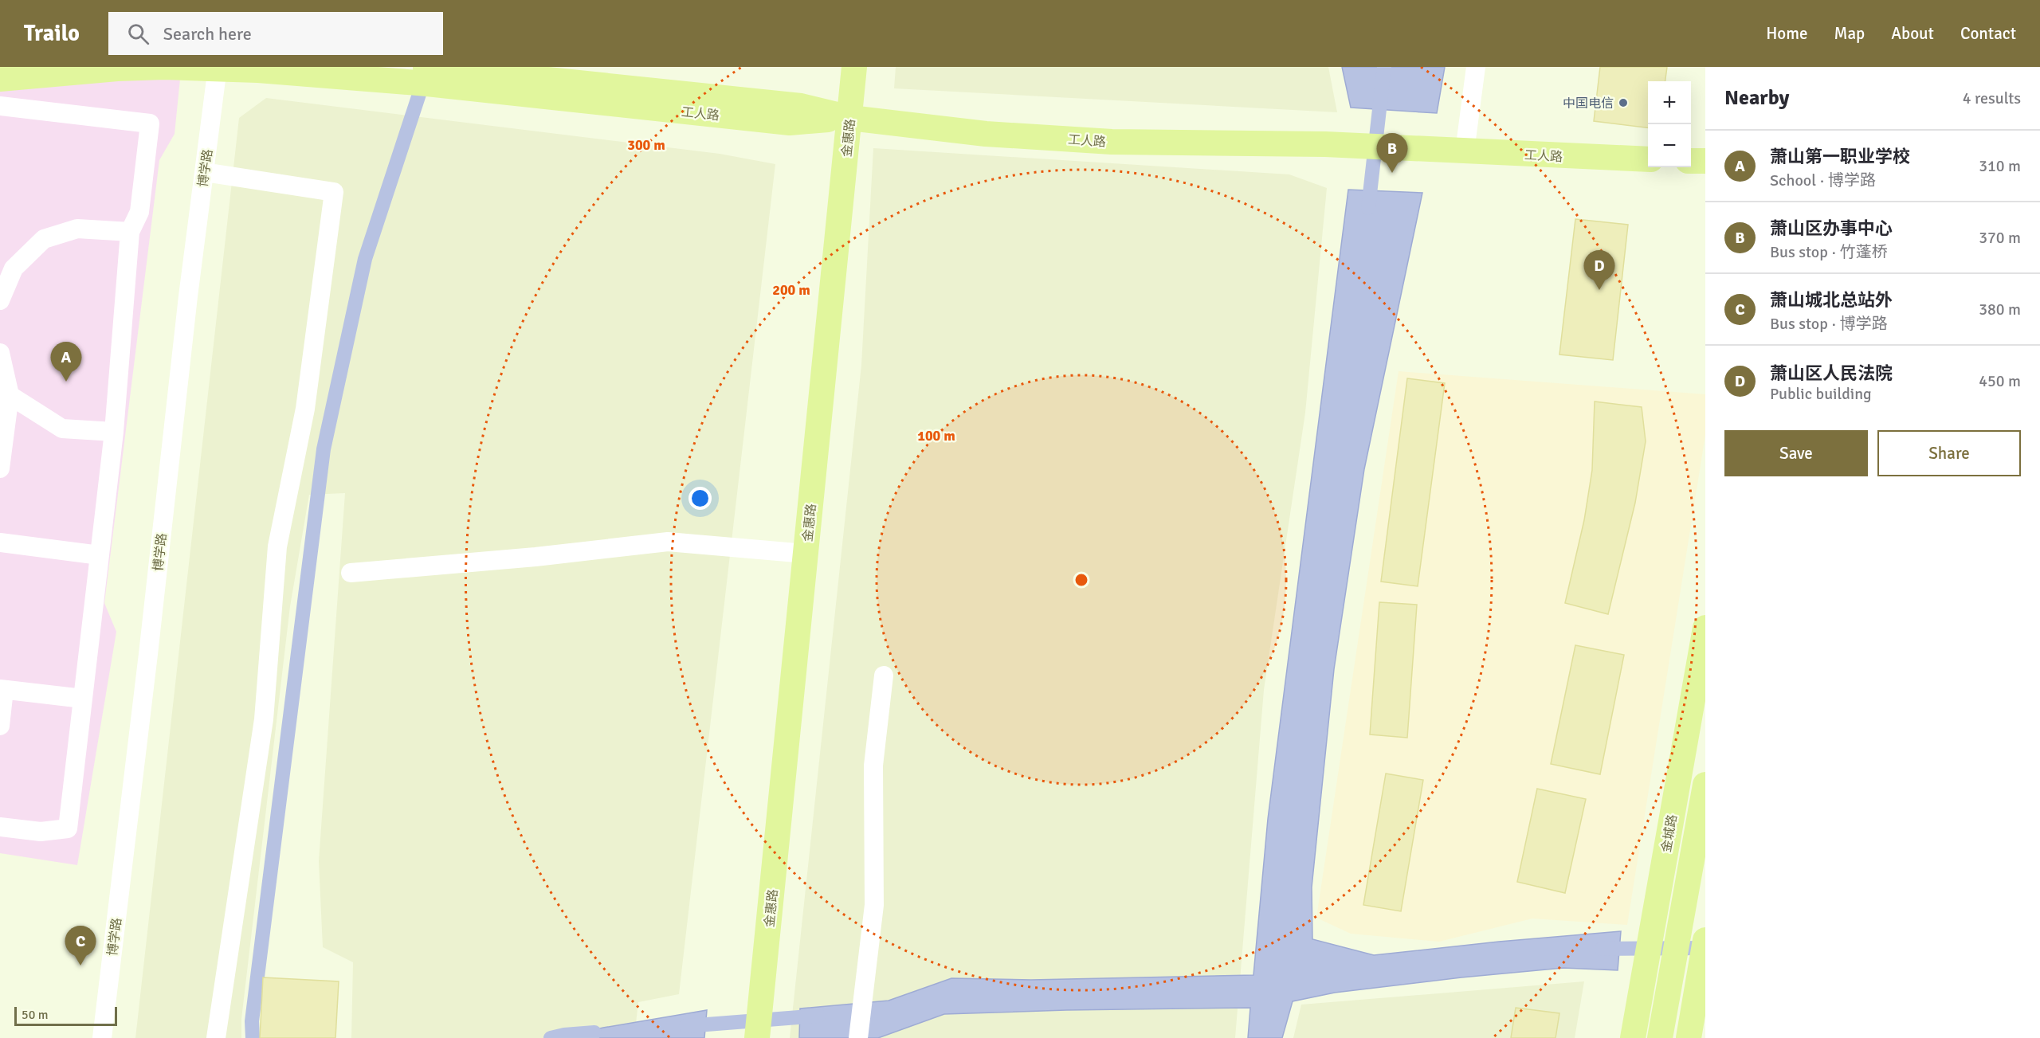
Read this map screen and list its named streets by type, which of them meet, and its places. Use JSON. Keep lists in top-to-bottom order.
{
  "streets": {
    "main road": ["工人路", "金惠路", "金城路"],
    "street": ["博学路"]
  },
  "crossings": [
    ["工人路", "金惠路"]
  ],
  "places": ["中国电信"],
  "scale_bar": "50 m",
  "page": {
    "header": "Trailo",
    "search": "Search here",
    "nav": [
      "Home",
      "Map",
      "About",
      "Contact"
    ],
    "heading": ["Nearby", "4 results"],
    "map_buttons": ["+", "−"],
    "list": [
      {
        "mark": "A",
        "name": "萧山第一职业学校",
        "note": "School · 博学路",
        "value": "310 m"
      },
      {
        "mark": "B",
        "name": "萧山区办事中心",
        "note": "Bus stop · 竹蓬桥",
        "value": "370 m"
      },
      {
        "mark": "C",
        "name": "萧山城北总站外",
        "note": "Bus stop · 博学路",
        "value": "380 m"
      },
      {
        "mark": "D",
        "name": "萧山区人民法院",
        "note": "Public building",
        "value": "450 m"
      }
    ],
    "pins": [
      "B",
      "D",
      "A",
      "C"
    ],
    "buttons": ["Save", "Share"],
    "scale": "50 m"
  },
  "rings": ["300 m", "200 m", "100 m"]
}
